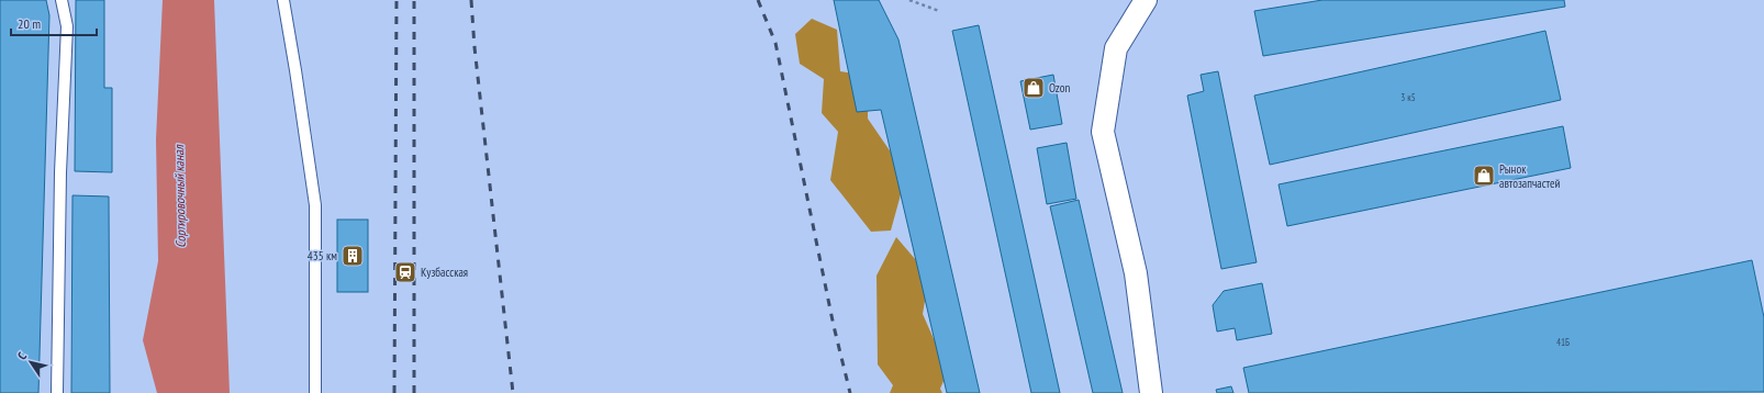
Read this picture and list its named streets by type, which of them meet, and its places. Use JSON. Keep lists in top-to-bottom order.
{
  "water": ["Сортировочный канал"],
  "places": {
    "shop": ["Ozon", "Рынок автозапчастей"],
    "building": ["435 км"],
    "station": ["Кузбасская"]
  },
  "house_numbers": ["3 к5", "41Б"],
  "scale_bar": "20 m",
  "north": "top left"
}
